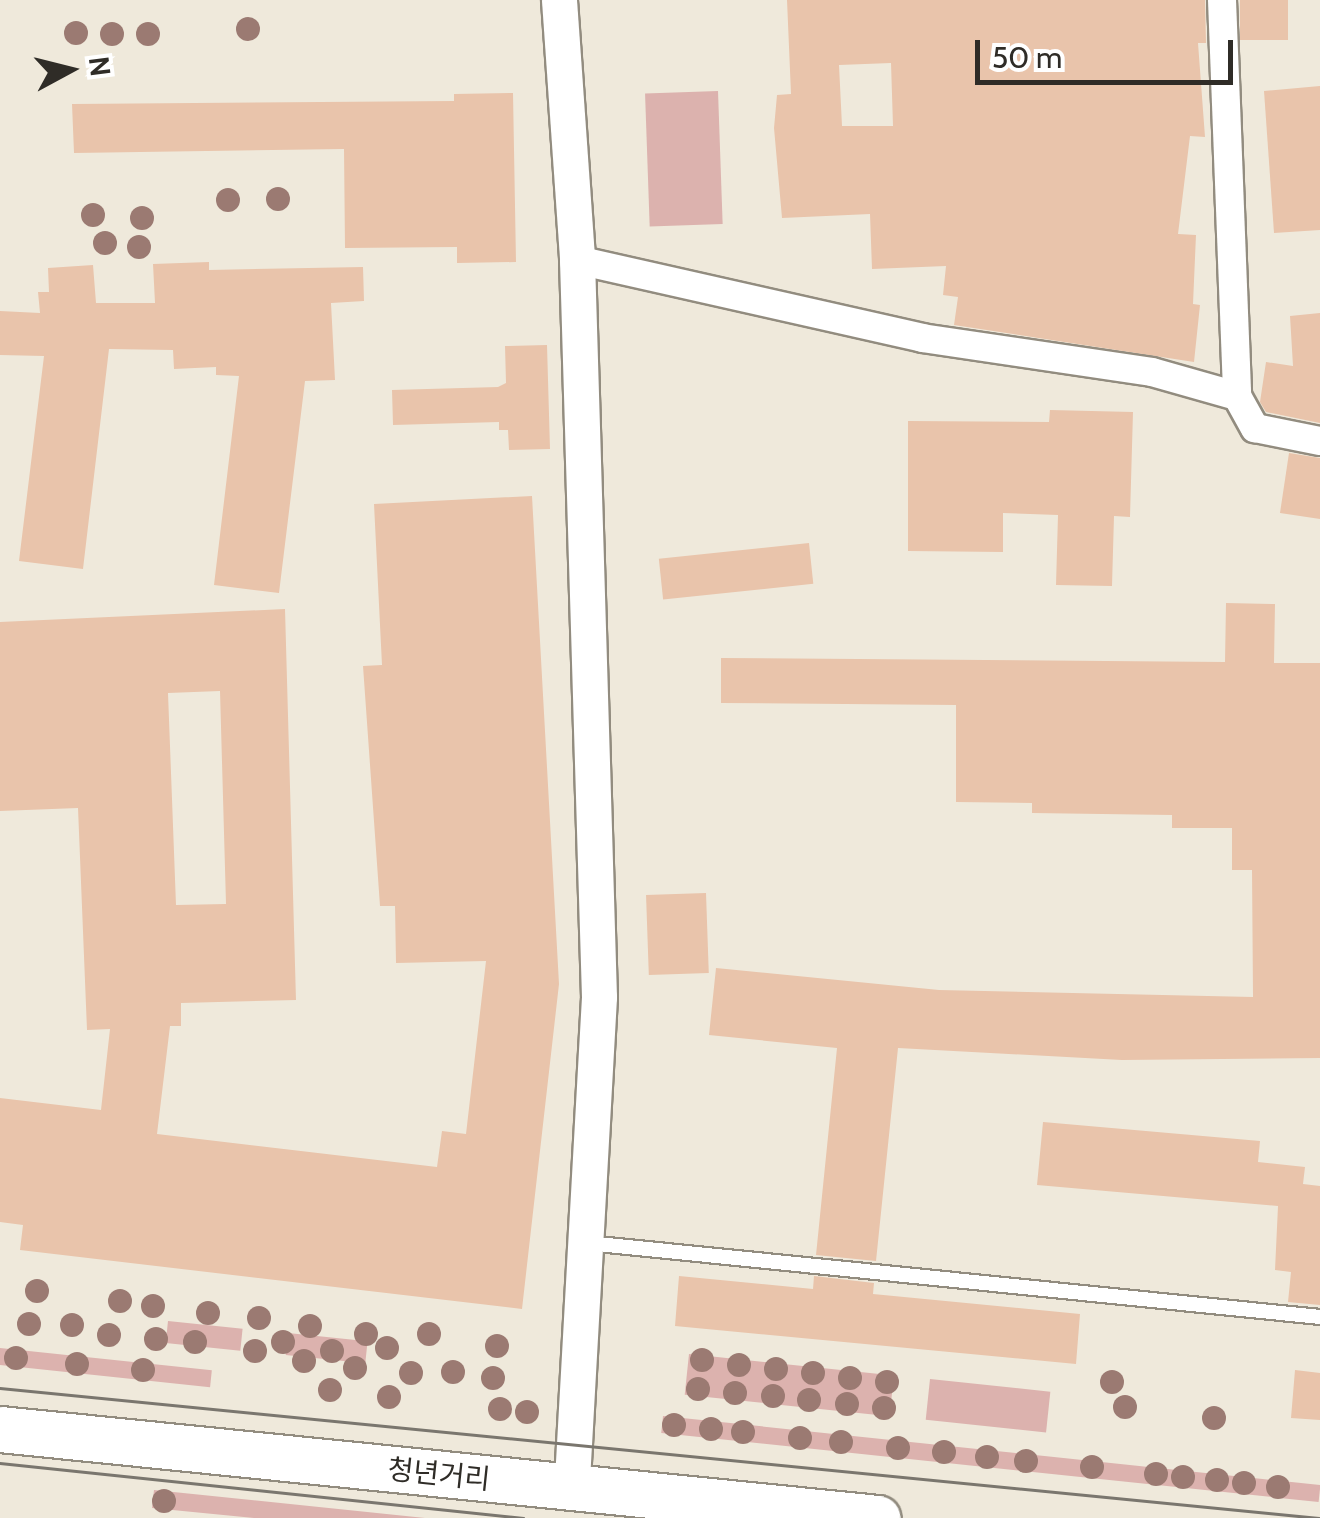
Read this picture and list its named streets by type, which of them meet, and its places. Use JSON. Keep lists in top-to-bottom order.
{
  "streets": {
    "main road": ["청년거리"]
  },
  "scale_bar": "50 m",
  "north": "right"
}
